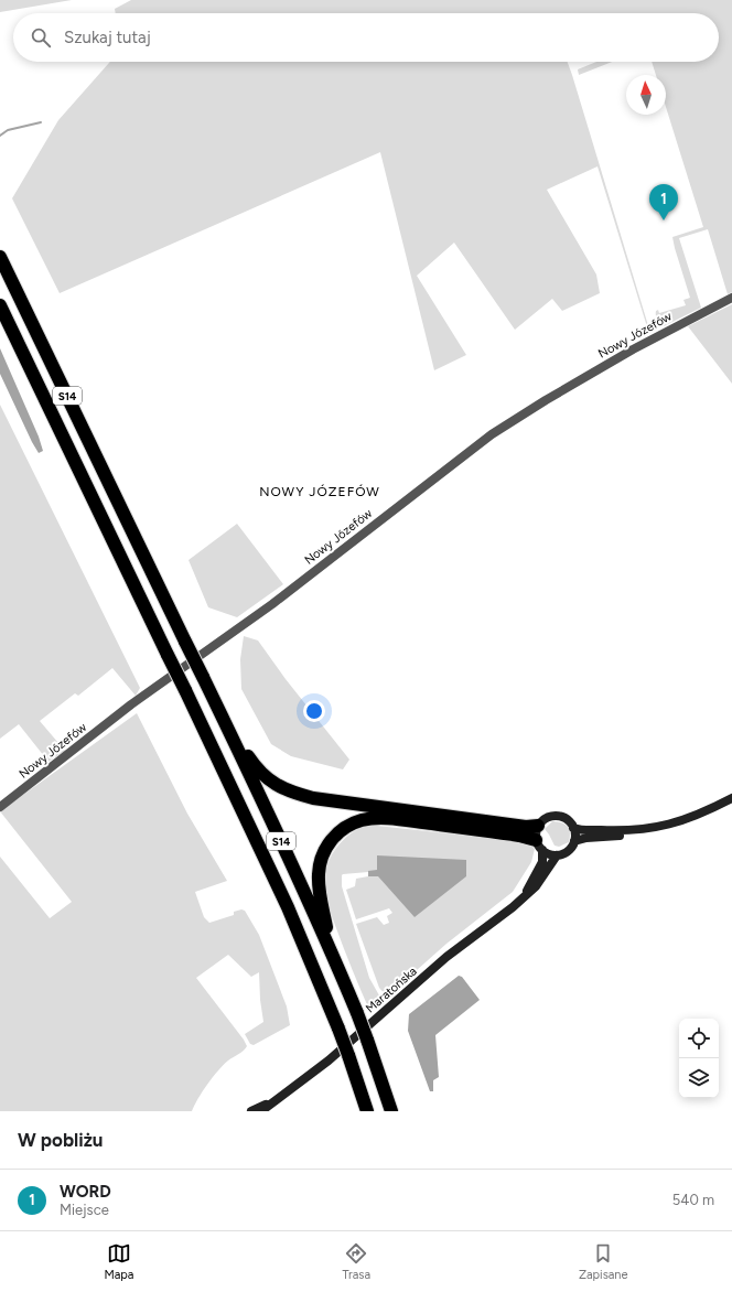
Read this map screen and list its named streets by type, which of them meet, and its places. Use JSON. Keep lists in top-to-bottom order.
{
  "streets": {
    "highway": ["S14"],
    "main road": ["Maratońska"],
    "street": ["Nowy Józefów"]
  },
  "districts": ["NOWY JÓZEFÓW"],
  "north": "top",
  "page": {
    "search": "Szukaj tutaj",
    "pins": "1",
    "heading": "W pobliżu",
    "list": [
      {
        "mark": "1",
        "name": "WORD",
        "note": "Miejsce",
        "value": "540 m"
      }
    ],
    "nav": ["Mapa", "Trasa", "Zapisane"]
  }
}
